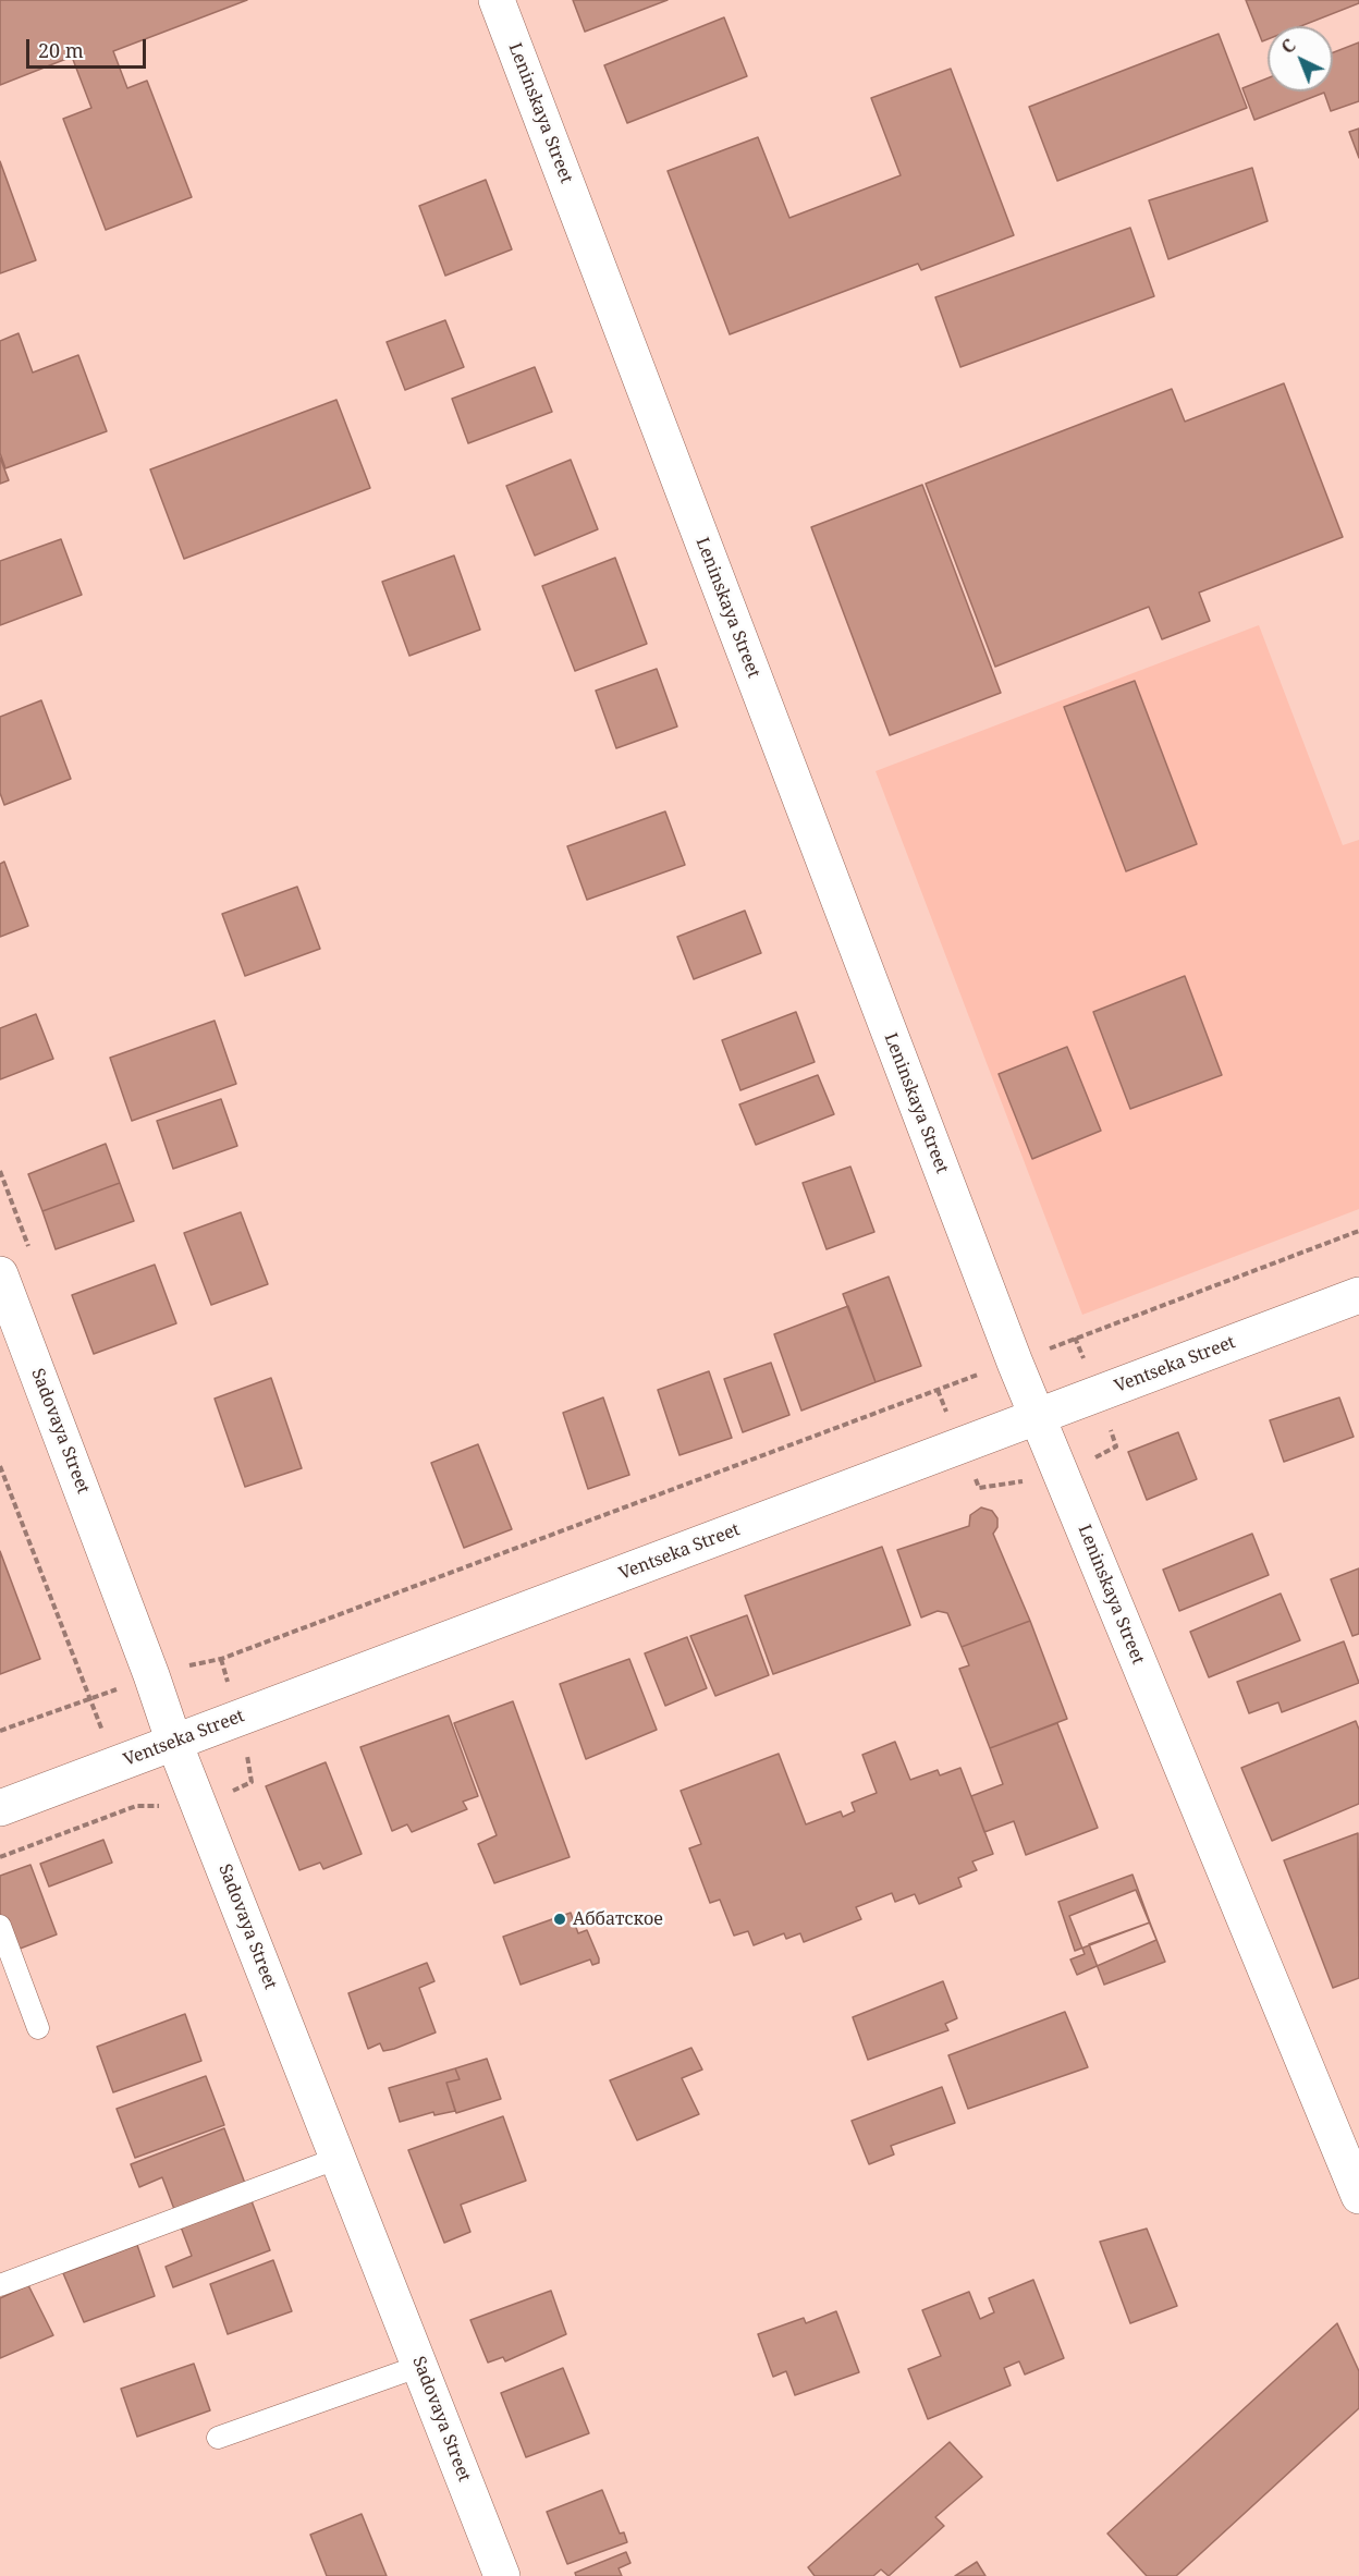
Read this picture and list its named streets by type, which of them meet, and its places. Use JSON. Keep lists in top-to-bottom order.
{
  "streets": {
    "street": ["Leninskaya Street", "Ventseka Street", "Sadovaya Street"]
  },
  "crossings": [
    ["Leninskaya Street", "Ventseka Street"],
    ["Ventseka Street", "Sadovaya Street"]
  ],
  "places": ["Аббатское"],
  "scale_bar": "20 m",
  "north": "top left"
}
